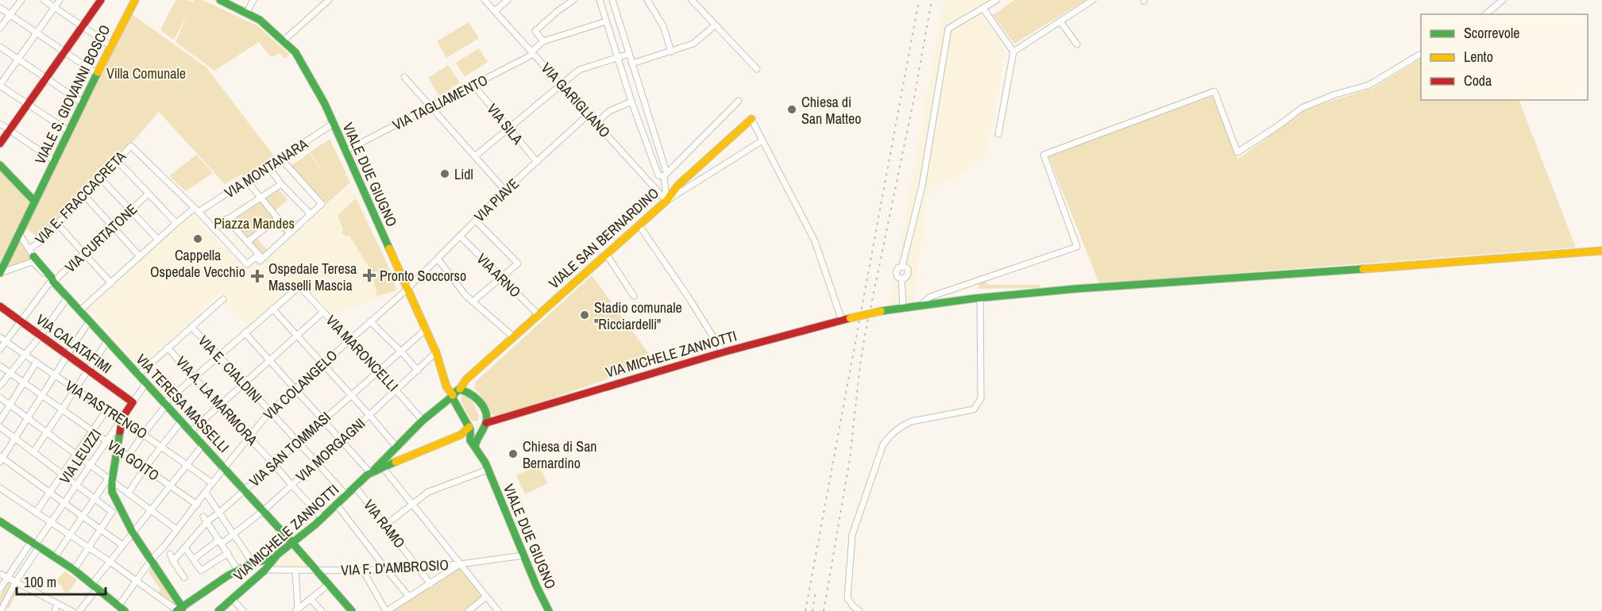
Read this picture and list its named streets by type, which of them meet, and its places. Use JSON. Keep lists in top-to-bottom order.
{
  "streets": {
    "street": [
      "VIALE S. GIOVANNI BOSCO",
      "VIA GARIGLIANO",
      "VIA TAGLIAMENTO",
      "VIA SILA",
      "VIA MONTANARA",
      "VIALE DUE GIUGNO",
      "VIA E. FRACCACRETA",
      "VIA PIAVE",
      "VIA CURTATONE",
      "VIALE SAN BERNARDINO",
      "VIA ARNO",
      "VIA CALATAFIMI",
      "VIA MARONCELLI",
      "VIA MICHELE ZANNOTTI",
      "VIA E. CIALDINI",
      "VIA COLANGELO",
      "VIA A. LA MARMORA",
      "VIA TERESA MASSELLI",
      "VIA PASTRENGO",
      "VIA SAN TOMMASI",
      "VIA MORGAGNI",
      "VIA LEUZZI",
      "VIA GOITO",
      "VIA RAMO",
      "VIA F. D'AMBROSIO"
    ]
  },
  "crossings": [
    ["VIALE S. GIOVANNI BOSCO", "VIA TERESA MASSELLI"],
    ["VIA GARIGLIANO", "VIA TAGLIAMENTO"],
    ["VIA GARIGLIANO", "VIA PIAVE"],
    ["VIA GARIGLIANO", "VIALE SAN BERNARDINO"],
    ["VIA TAGLIAMENTO", "VIA SILA"],
    ["VIA TAGLIAMENTO", "VIALE DUE GIUGNO"],
    ["VIA SILA", "VIA PIAVE"],
    ["VIA MONTANARA", "VIALE DUE GIUGNO"],
    ["VIA MONTANARA", "VIA E. FRACCACRETA"],
    ["VIA MONTANARA", "VIA TERESA MASSELLI"],
    ["VIALE DUE GIUGNO", "VIA PIAVE"],
    ["VIALE DUE GIUGNO", "VIALE SAN BERNARDINO"],
    ["VIALE DUE GIUGNO", "VIA MICHELE ZANNOTTI"],
    ["VIALE DUE GIUGNO", "VIA COLANGELO"],
    ["VIALE DUE GIUGNO", "VIA SAN TOMMASI"],
    ["VIALE DUE GIUGNO", "VIA MORGAGNI"],
    ["VIALE DUE GIUGNO", "VIA F. D'AMBROSIO"],
    ["VIA E. FRACCACRETA", "VIA TERESA MASSELLI"],
    ["VIA PIAVE", "VIA ARNO"],
    ["VIA PIAVE", "VIA COLANGELO"],
    ["VIA CURTATONE", "VIA CALATAFIMI"],
    ["VIA CURTATONE", "VIA TERESA MASSELLI"],
    ["VIA CURTATONE", "VIA PASTRENGO"],
    ["VIALE SAN BERNARDINO", "VIA ARNO"],
    ["VIALE SAN BERNARDINO", "VIA MICHELE ZANNOTTI"],
    ["VIA CALATAFIMI", "VIA LEUZZI"],
    ["VIA MARONCELLI", "VIA MICHELE ZANNOTTI"],
    ["VIA MARONCELLI", "VIA COLANGELO"],
    ["VIA MARONCELLI", "VIA SAN TOMMASI"],
    ["VIA MARONCELLI", "VIA MORGAGNI"],
    ["VIA MICHELE ZANNOTTI", "VIA E. CIALDINI"],
    ["VIA MICHELE ZANNOTTI", "VIA A. LA MARMORA"],
    ["VIA MICHELE ZANNOTTI", "VIA TERESA MASSELLI"],
    ["VIA MICHELE ZANNOTTI", "VIA RAMO"],
    ["VIA MICHELE ZANNOTTI", "VIA F. D'AMBROSIO"],
    ["VIA E. CIALDINI", "VIA COLANGELO"],
    ["VIA E. CIALDINI", "VIA SAN TOMMASI"],
    ["VIA E. CIALDINI", "VIA MORGAGNI"],
    ["VIA COLANGELO", "VIA A. LA MARMORA"],
    ["VIA COLANGELO", "VIA TERESA MASSELLI"],
    ["VIA COLANGELO", "VIA PASTRENGO"],
    ["VIA COLANGELO", "VIA GOITO"],
    ["VIA A. LA MARMORA", "VIA SAN TOMMASI"],
    ["VIA A. LA MARMORA", "VIA MORGAGNI"],
    ["VIA TERESA MASSELLI", "VIA SAN TOMMASI"],
    ["VIA TERESA MASSELLI", "VIA MORGAGNI"],
    ["VIA TERESA MASSELLI", "VIA LEUZZI"],
    ["VIA TERESA MASSELLI", "VIA F. D'AMBROSIO"],
    ["VIA PASTRENGO", "VIA LEUZZI"],
    ["VIA LEUZZI", "VIA GOITO"],
    ["VIA RAMO", "VIA F. D'AMBROSIO"]
  ],
  "parks": ["Villa Comunale", "Piazza Mandes"],
  "places": {
    "other": [
      "Chiesa di San Matteo",
      "Lidl",
      "Cappella Ospedale Vecchio",
      "Stadio comunale \"Ricciardelli\"",
      "Chiesa di San Bernardino"
    ],
    "health": ["Pronto Soccorso", "Ospedale Teresa Masselli Mascia"]
  },
  "legend": ["Scorrevole", "Lento", "Coda"],
  "scale_bar": "100 m"
}
